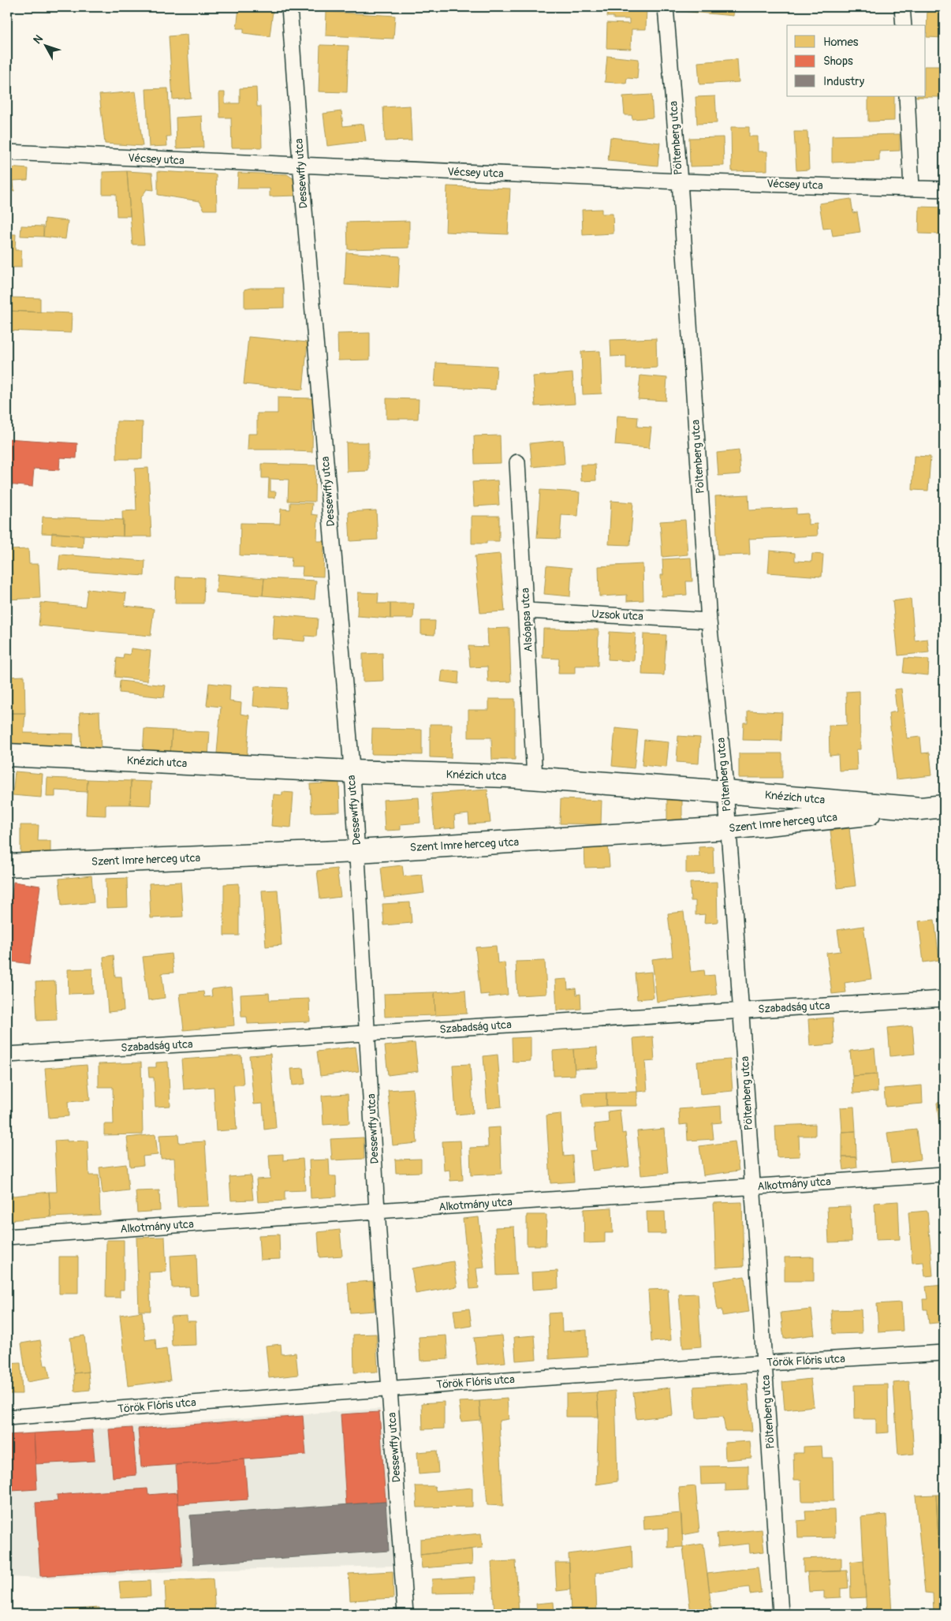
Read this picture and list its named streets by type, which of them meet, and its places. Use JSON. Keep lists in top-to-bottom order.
{
  "streets": {
    "street": [
      "Pöltenberg utca",
      "Vécsey utca",
      "Dessewffy utca",
      "Uzsok utca",
      "Alsóapsa utca",
      "Knézich utca",
      "Szent Imre herceg utca",
      "Szabadság utca",
      "Alkotmány utca",
      "Török Flóris utca"
    ]
  },
  "crossings": [
    ["Pöltenberg utca", "Vécsey utca"],
    ["Pöltenberg utca", "Uzsok utca"],
    ["Pöltenberg utca", "Knézich utca"],
    ["Pöltenberg utca", "Szent Imre herceg utca"],
    ["Pöltenberg utca", "Szabadság utca"],
    ["Pöltenberg utca", "Alkotmány utca"],
    ["Pöltenberg utca", "Török Flóris utca"],
    ["Vécsey utca", "Dessewffy utca"],
    ["Dessewffy utca", "Knézich utca"],
    ["Dessewffy utca", "Szent Imre herceg utca"],
    ["Dessewffy utca", "Szabadság utca"],
    ["Dessewffy utca", "Alkotmány utca"],
    ["Dessewffy utca", "Török Flóris utca"],
    ["Uzsok utca", "Alsóapsa utca"],
    ["Alsóapsa utca", "Knézich utca"],
    ["Knézich utca", "Szent Imre herceg utca"]
  ],
  "legend": ["Homes", "Shops", "Industry"],
  "north": "top left"
}
